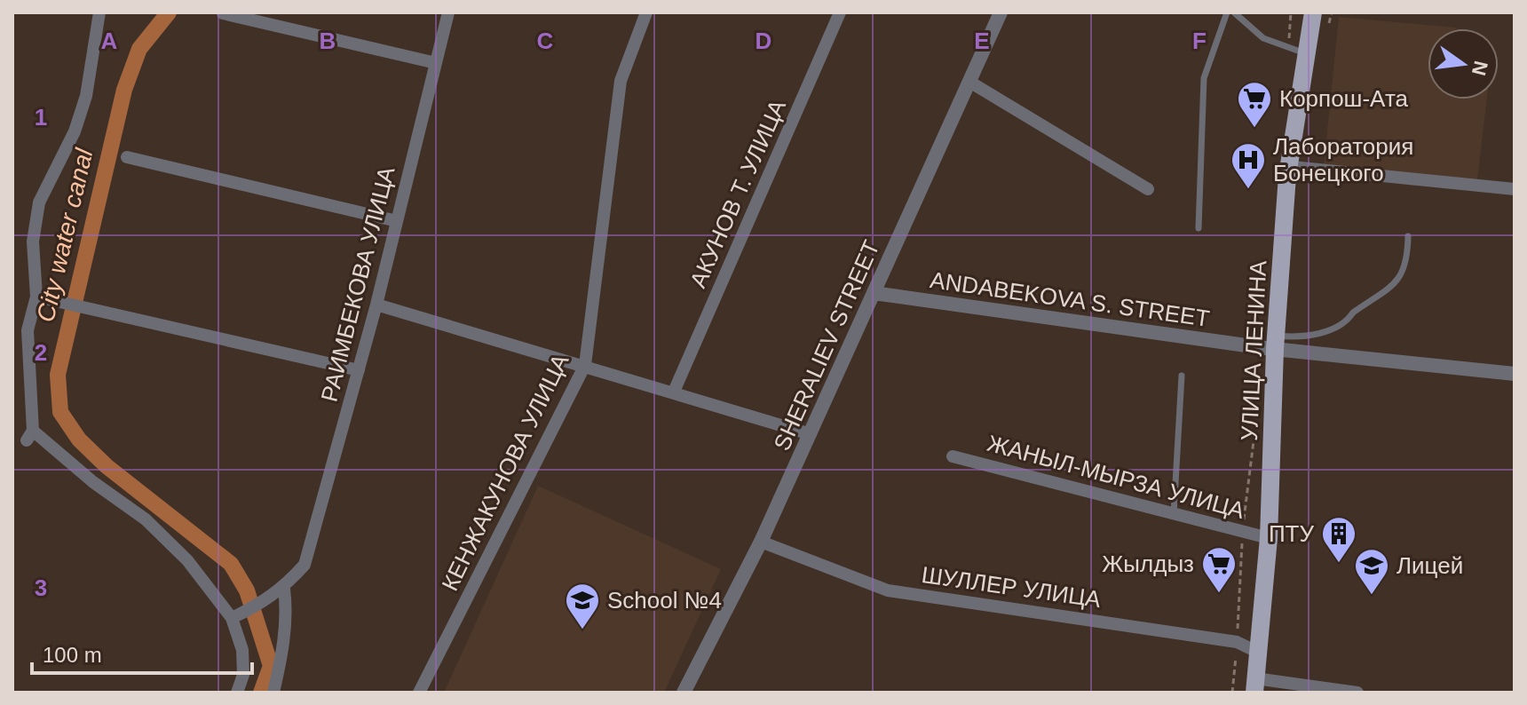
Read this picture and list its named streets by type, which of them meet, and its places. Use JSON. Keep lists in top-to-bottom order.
{
  "streets": {
    "main road": ["УЛИЦА ЛЕНИНА"],
    "street": [
      "АКУНОВ Т. УЛИЦА",
      "РАИМБЕКОВА УЛИЦА",
      "ANDABEKOVA S. STREET",
      "SHERALIEV STREET",
      "КЕНЖАКУНОВА УЛИЦА",
      "ЖАНЫЛ-МЫРЗА УЛИЦА",
      "ШУЛЛЕР УЛИЦА"
    ]
  },
  "crossings": [
    ["ANDABEKOVA S. STREET", "SHERALIEV STREET"],
    ["ANDABEKOVA S. STREET", "УЛИЦА ЛЕНИНА"],
    ["SHERALIEV STREET", "ШУЛЛЕР УЛИЦА"],
    ["УЛИЦА ЛЕНИНА", "ЖАНЫЛ-МЫРЗА УЛИЦА"],
    ["УЛИЦА ЛЕНИНА", "ШУЛЛЕР УЛИЦА"]
  ],
  "water": ["City water canal"],
  "places": {
    "supermarket": ["Корпош-Ата", "Жылдыз"],
    "hospital": ["Лаборатория Бонецкого"],
    "building": ["ПТУ"],
    "school or university": ["Лицей", "School №4"]
  },
  "scale_bar": "100 m",
  "north": "right",
  "grid": {
    "columns": [
      "A",
      "B",
      "C",
      "D",
      "E",
      "F"
    ],
    "rows": ["1", "2", "3"]
  }
}
